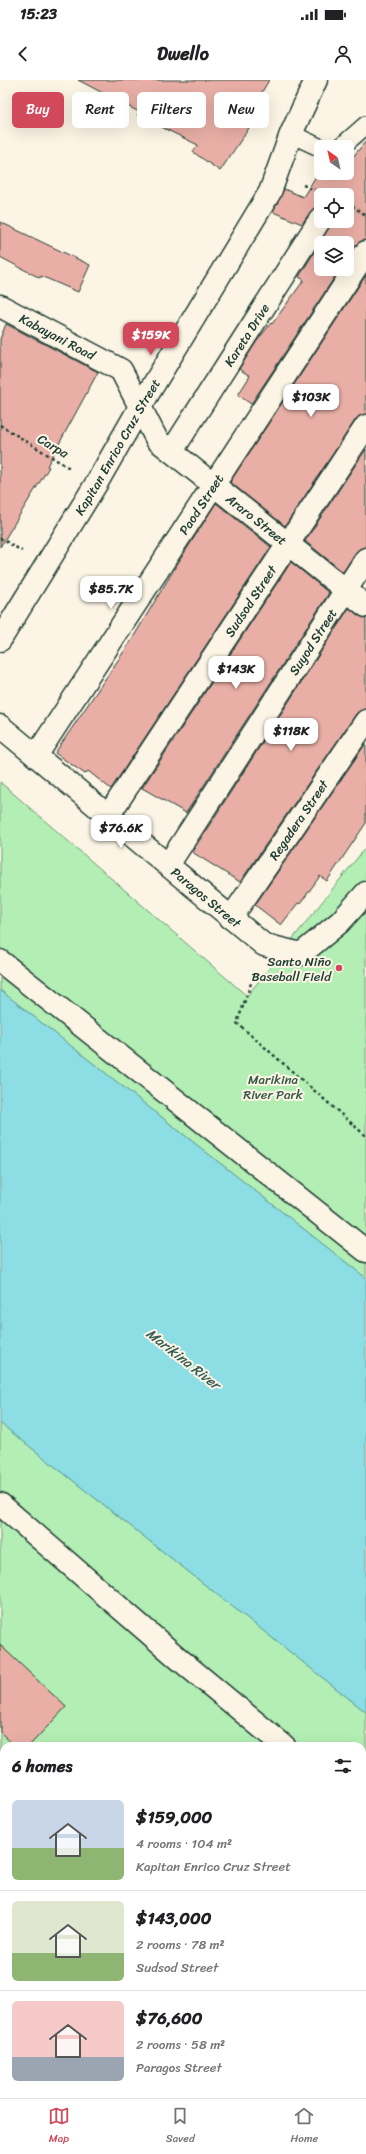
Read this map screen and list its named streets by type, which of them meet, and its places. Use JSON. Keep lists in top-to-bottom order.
{
  "streets": {
    "street": [
      "Kareta Drive",
      "Kabayani Road",
      "Kapitan Enrico Cruz Street",
      "Paod Street",
      "Araro Street",
      "Sudsod Street",
      "Suyod Street",
      "Regadera Street",
      "Paragos Street"
    ],
    "path": ["Carpa"]
  },
  "crossings": [
    ["Kareta Drive", "Araro Street"],
    ["Kabayani Road", "Kapitan Enrico Cruz Street"],
    ["Kabayani Road", "Araro Street"],
    ["Carpa", "Kapitan Enrico Cruz Street"],
    ["Kapitan Enrico Cruz Street", "Araro Street"],
    ["Paod Street", "Araro Street"],
    ["Paod Street", "Paragos Street"],
    ["Araro Street", "Sudsod Street"],
    ["Araro Street", "Suyod Street"],
    ["Sudsod Street", "Paragos Street"],
    ["Suyod Street", "Paragos Street"],
    ["Regadera Street", "Paragos Street"]
  ],
  "water": ["Marikina River"],
  "parks": ["Marikina River Park"],
  "places": ["Santo Niño Baseball Field"],
  "north": "top left",
  "page": {
    "status": "15:23",
    "header": "Dwello",
    "chip": [
      "Buy",
      "Rent",
      "Filters",
      "New"
    ],
    "price": [
      "$159K",
      "$103K",
      "$85.7K",
      "$143K",
      "$118K",
      "$76.6K"
    ],
    "heading": "6 homes",
    "list": [
      {
        "name": "$159,000",
        "note": "4 rooms · 104 m² · Kapitan Enrico Cruz Street"
      },
      {
        "name": "$143,000",
        "note": "2 rooms · 78 m² · Sudsod Street"
      },
      {
        "name": "$76,600",
        "note": "2 rooms · 58 m² · Paragos Street"
      }
    ],
    "tabs": ["Map", "Saved", "Home"]
  }
}
